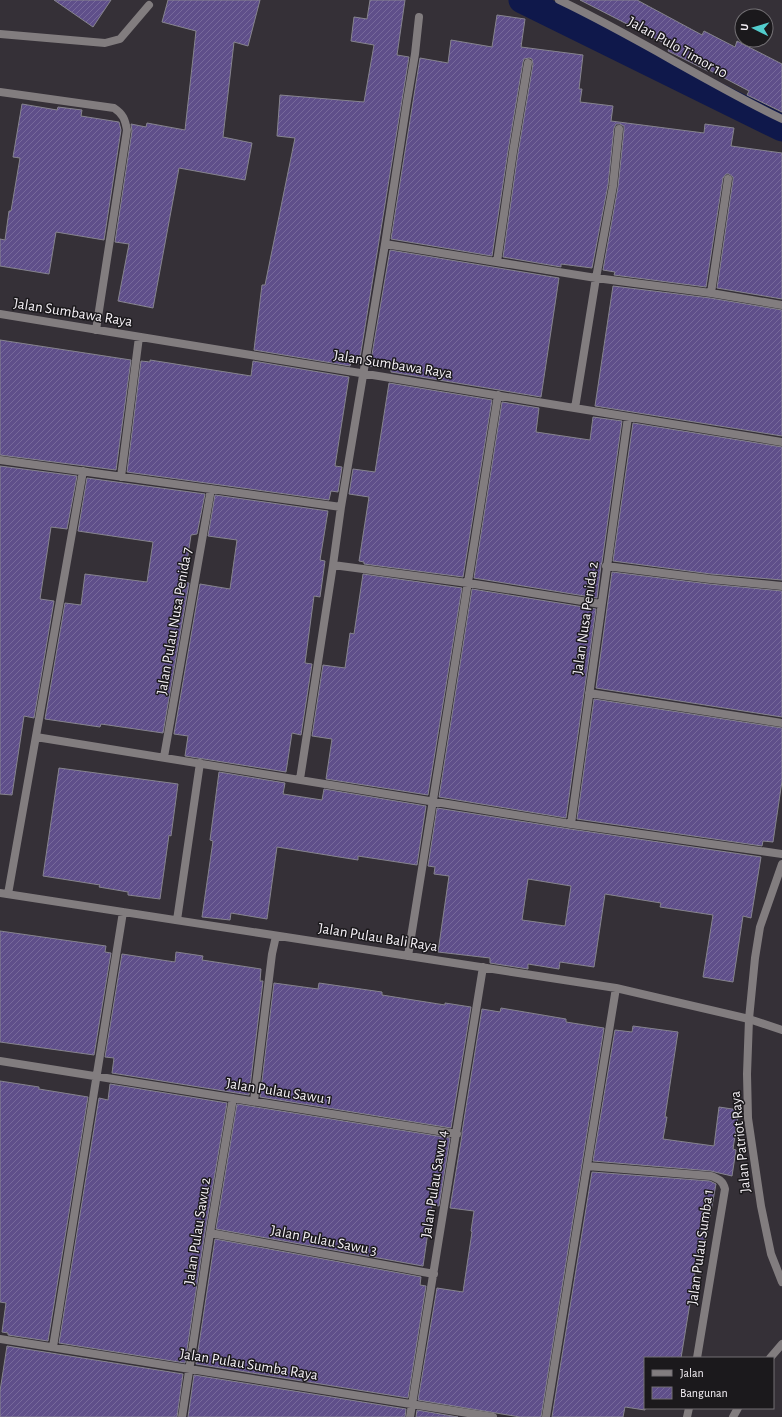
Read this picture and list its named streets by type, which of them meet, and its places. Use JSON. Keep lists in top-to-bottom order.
{
  "streets": {
    "street": [
      "Jalan Pulo Timor 10",
      "Jalan Sumbawa Raya",
      "Jalan Nusa Penida 2",
      "Jalan Pulau Nusa Penida 7",
      "Jalan Pulau Bali Raya",
      "Jalan Pulau Sawu 1",
      "Jalan Patriot Raya",
      "Jalan Pulau Sawu 4",
      "Jalan Pulau Sawu 2",
      "Jalan Pulau Sawu 3",
      "Jalan Pulau Sumba 1",
      "Jalan Pulau Sumba Raya"
    ]
  },
  "crossings": [
    ["Jalan Sumbawa Raya", "Jalan Nusa Penida 2"],
    ["Jalan Pulau Bali Raya", "Jalan Patriot Raya"],
    ["Jalan Pulau Bali Raya", "Jalan Pulau Sawu 4"],
    ["Jalan Pulau Sawu 1", "Jalan Pulau Sawu 4"],
    ["Jalan Pulau Sawu 1", "Jalan Pulau Sawu 2"],
    ["Jalan Pulau Sawu 4", "Jalan Pulau Sawu 3"],
    ["Jalan Pulau Sawu 4", "Jalan Pulau Sumba Raya"],
    ["Jalan Pulau Sawu 2", "Jalan Pulau Sawu 3"],
    ["Jalan Pulau Sawu 2", "Jalan Pulau Sumba Raya"]
  ],
  "legend": ["Jalan", "Bangunan"],
  "north": "left"
}
